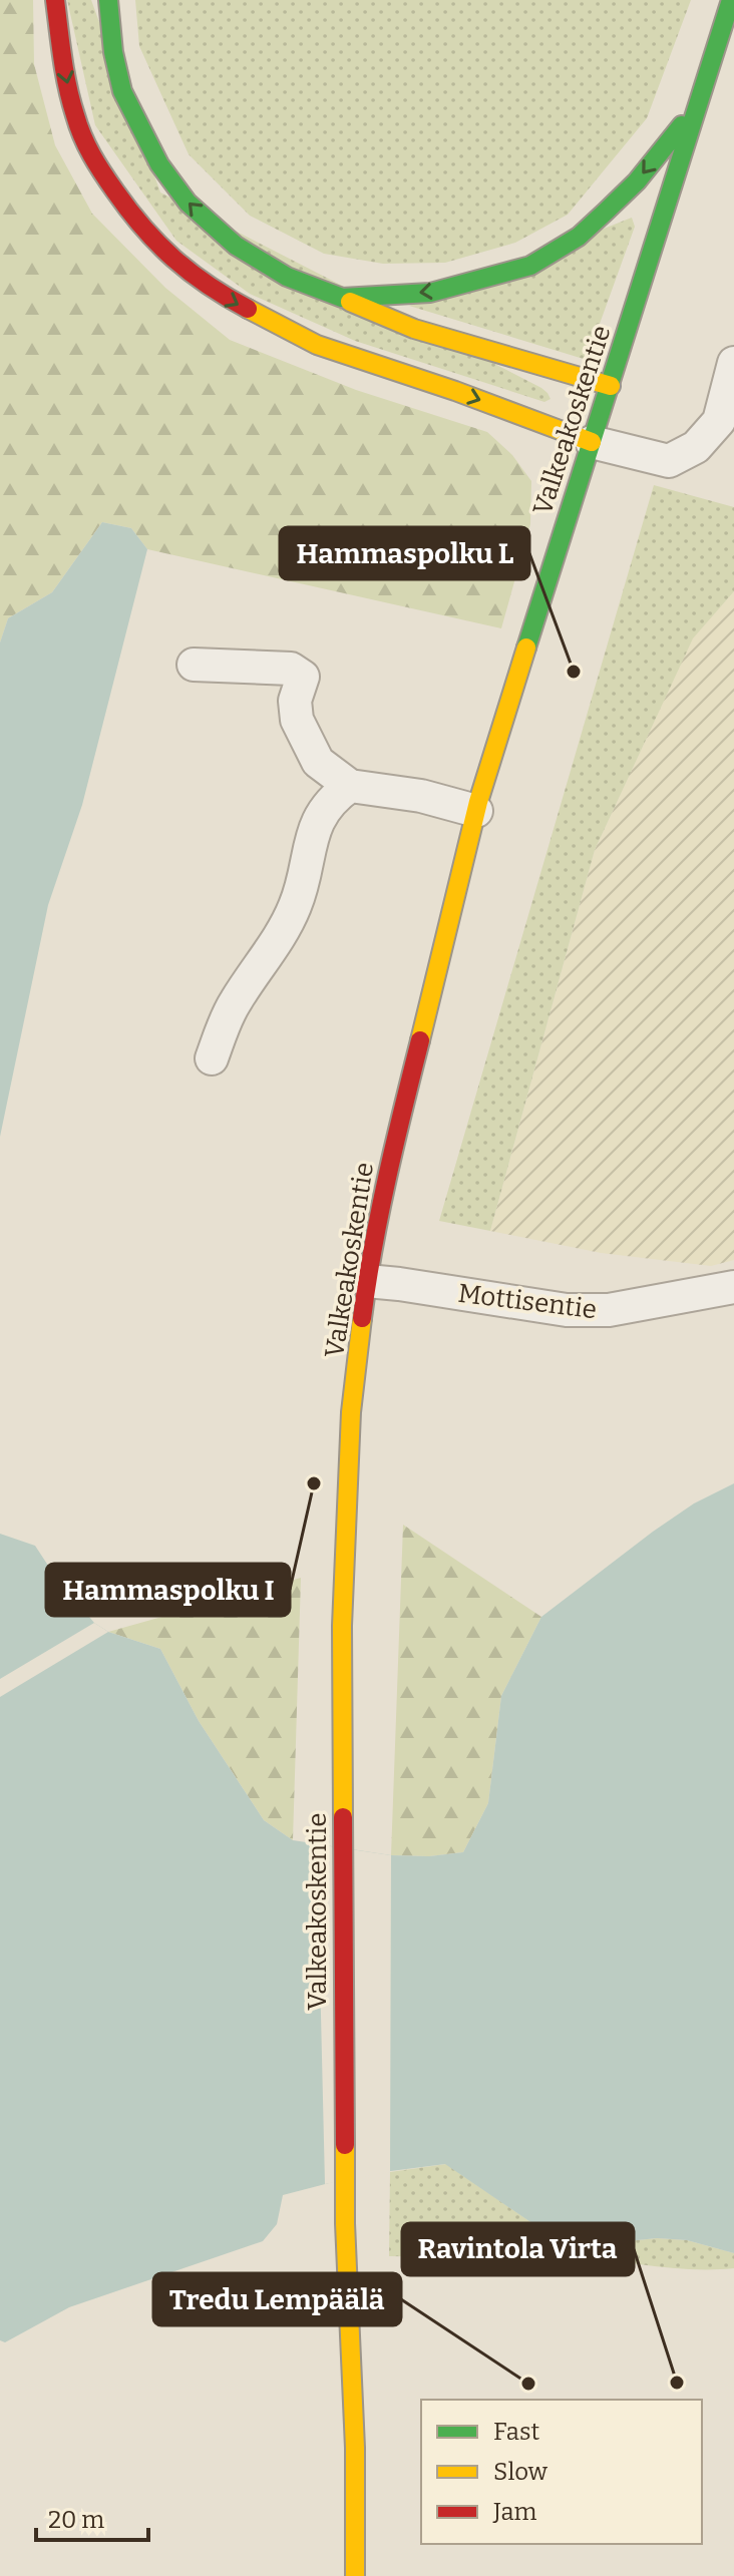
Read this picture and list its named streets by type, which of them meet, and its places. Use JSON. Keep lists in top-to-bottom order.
{
  "streets": {
    "street": ["Valkeakoskentie", "Mottisentie"]
  },
  "crossings": [
    ["Valkeakoskentie", "Mottisentie"]
  ],
  "places": [
    "Hammaspolku L",
    "Hammaspolku I",
    "Ravintola Virta",
    "Tredu Lempäälä"
  ],
  "legend": ["Fast", "Slow", "Jam"],
  "scale_bar": "20 m"
}
